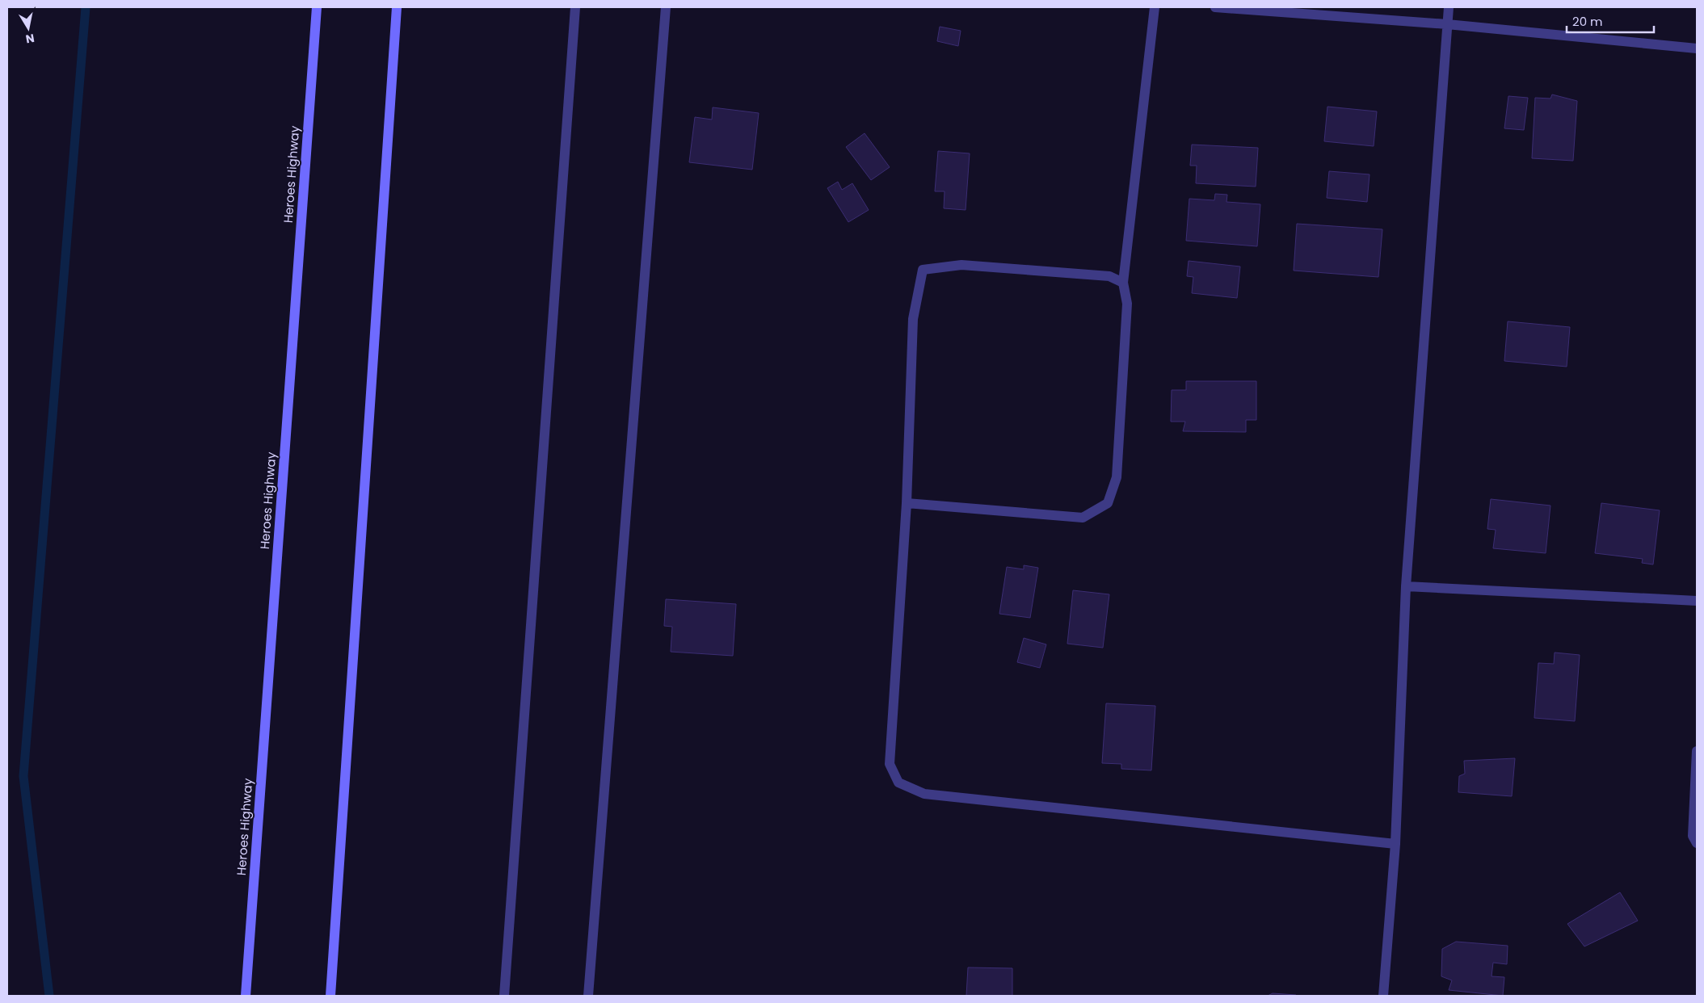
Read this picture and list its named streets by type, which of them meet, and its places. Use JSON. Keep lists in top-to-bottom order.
{
  "streets": {
    "main road": ["Heroes Highway"]
  },
  "scale_bar": "20 m",
  "north": "bottom"
}
